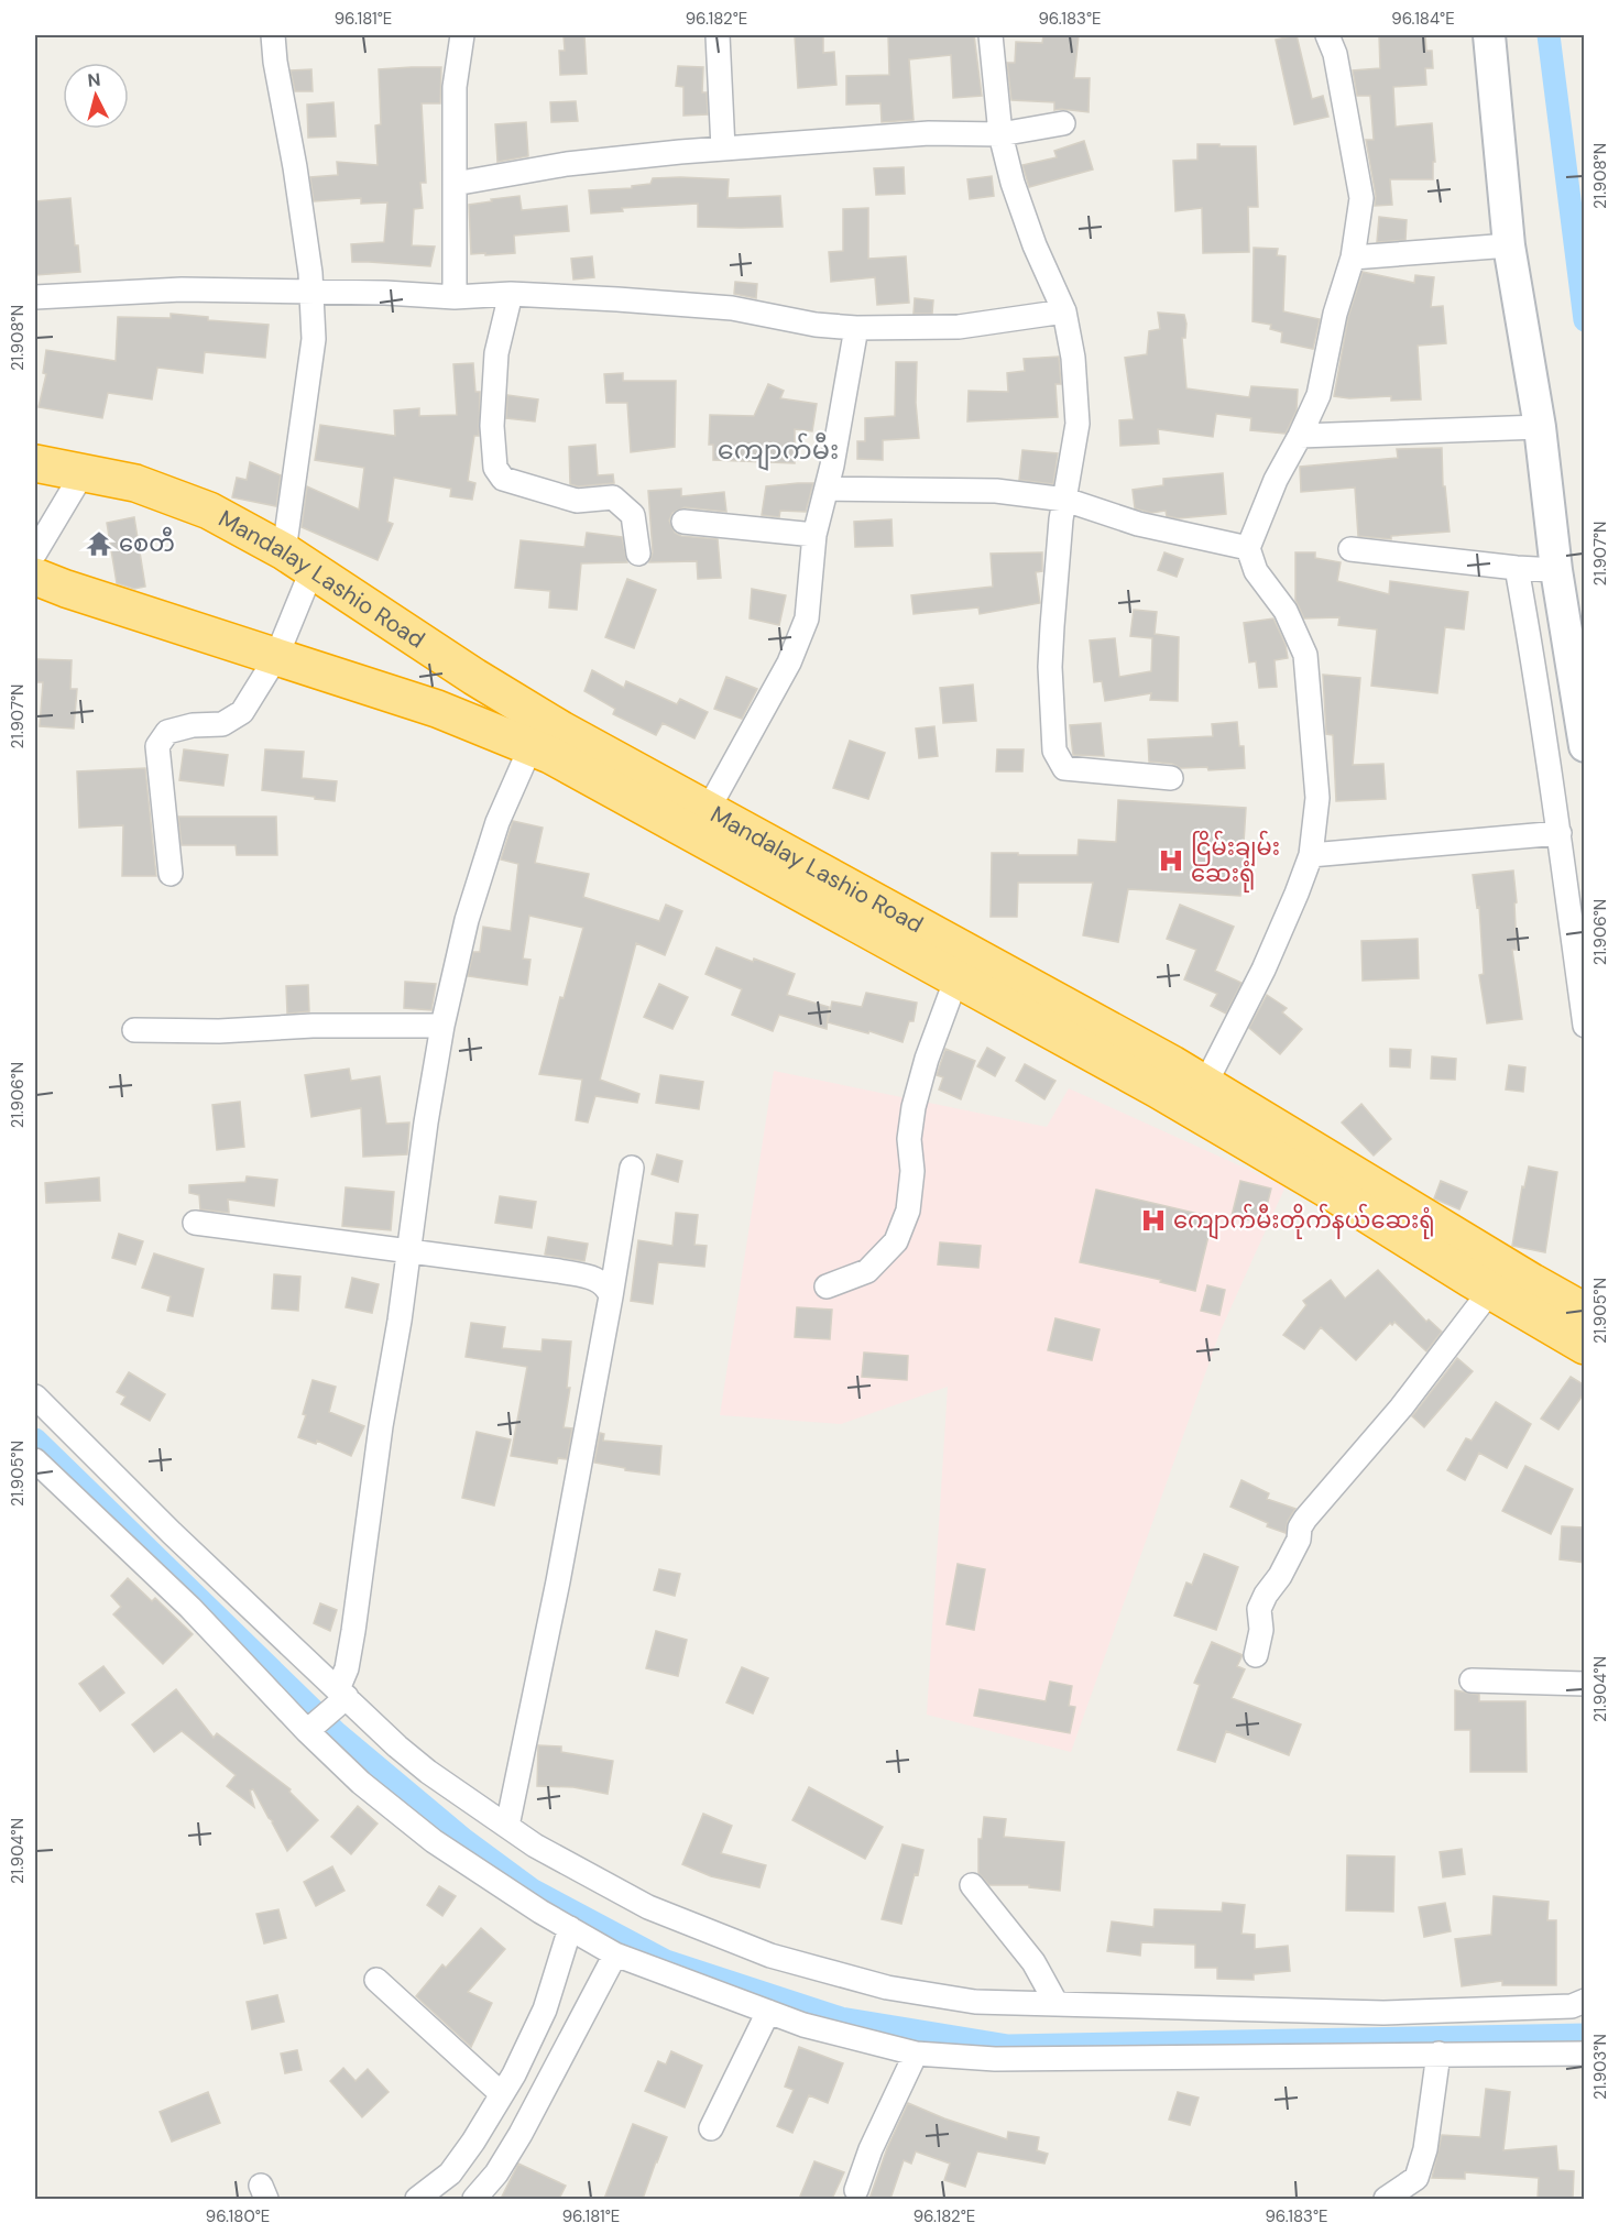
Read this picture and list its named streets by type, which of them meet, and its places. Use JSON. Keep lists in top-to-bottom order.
{
  "streets": {
    "highway": ["Mandalay Lashio Road"]
  },
  "districts": ["ကျောက်မီး"],
  "places": {
    "temple": ["စေတီ"],
    "hospital": ["ငြိမ်းချမ်း ဆေးရုံ", "ကျောက်မီးတိုက်နယ်ဆေးရုံ"]
  },
  "north": "top",
  "coordinates": [
    "96.181°E",
    "96.182°E",
    "96.183°E",
    "96.184°E",
    "21.908°N",
    "21.907°N",
    "21.906°N",
    "21.905°N",
    "21.904°N",
    "21.903°N",
    "96.180°E"
  ]
}
